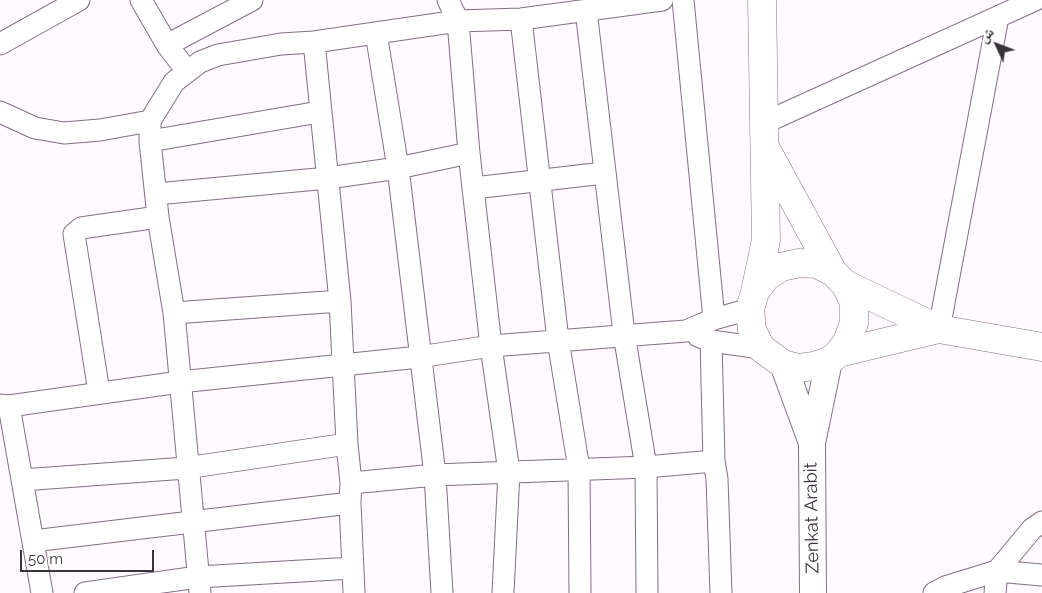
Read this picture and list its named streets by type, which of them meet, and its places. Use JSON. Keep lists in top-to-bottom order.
{
  "streets": {
    "street": ["Zenkat Arabit"]
  },
  "scale_bar": "50 m",
  "north": "top left"
}
